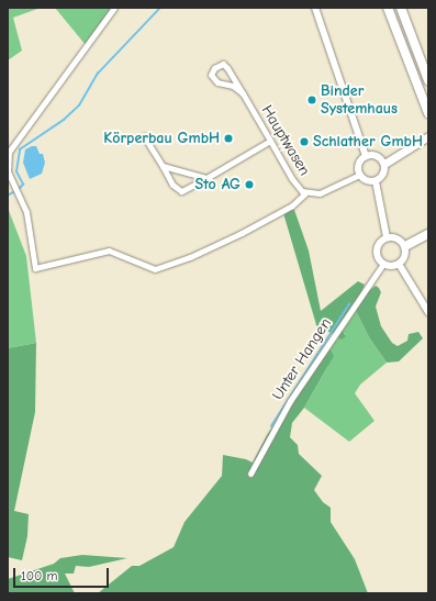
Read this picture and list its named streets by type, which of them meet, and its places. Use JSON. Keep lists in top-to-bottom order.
{
  "streets": {
    "street": ["Hauptwasen", "Unter Hangen"]
  },
  "places": [
    "Binder Systemhaus",
    "Körperbau GmbH",
    "Schlather GmbH",
    "Sto AG"
  ],
  "scale_bar": "100 m"
}
